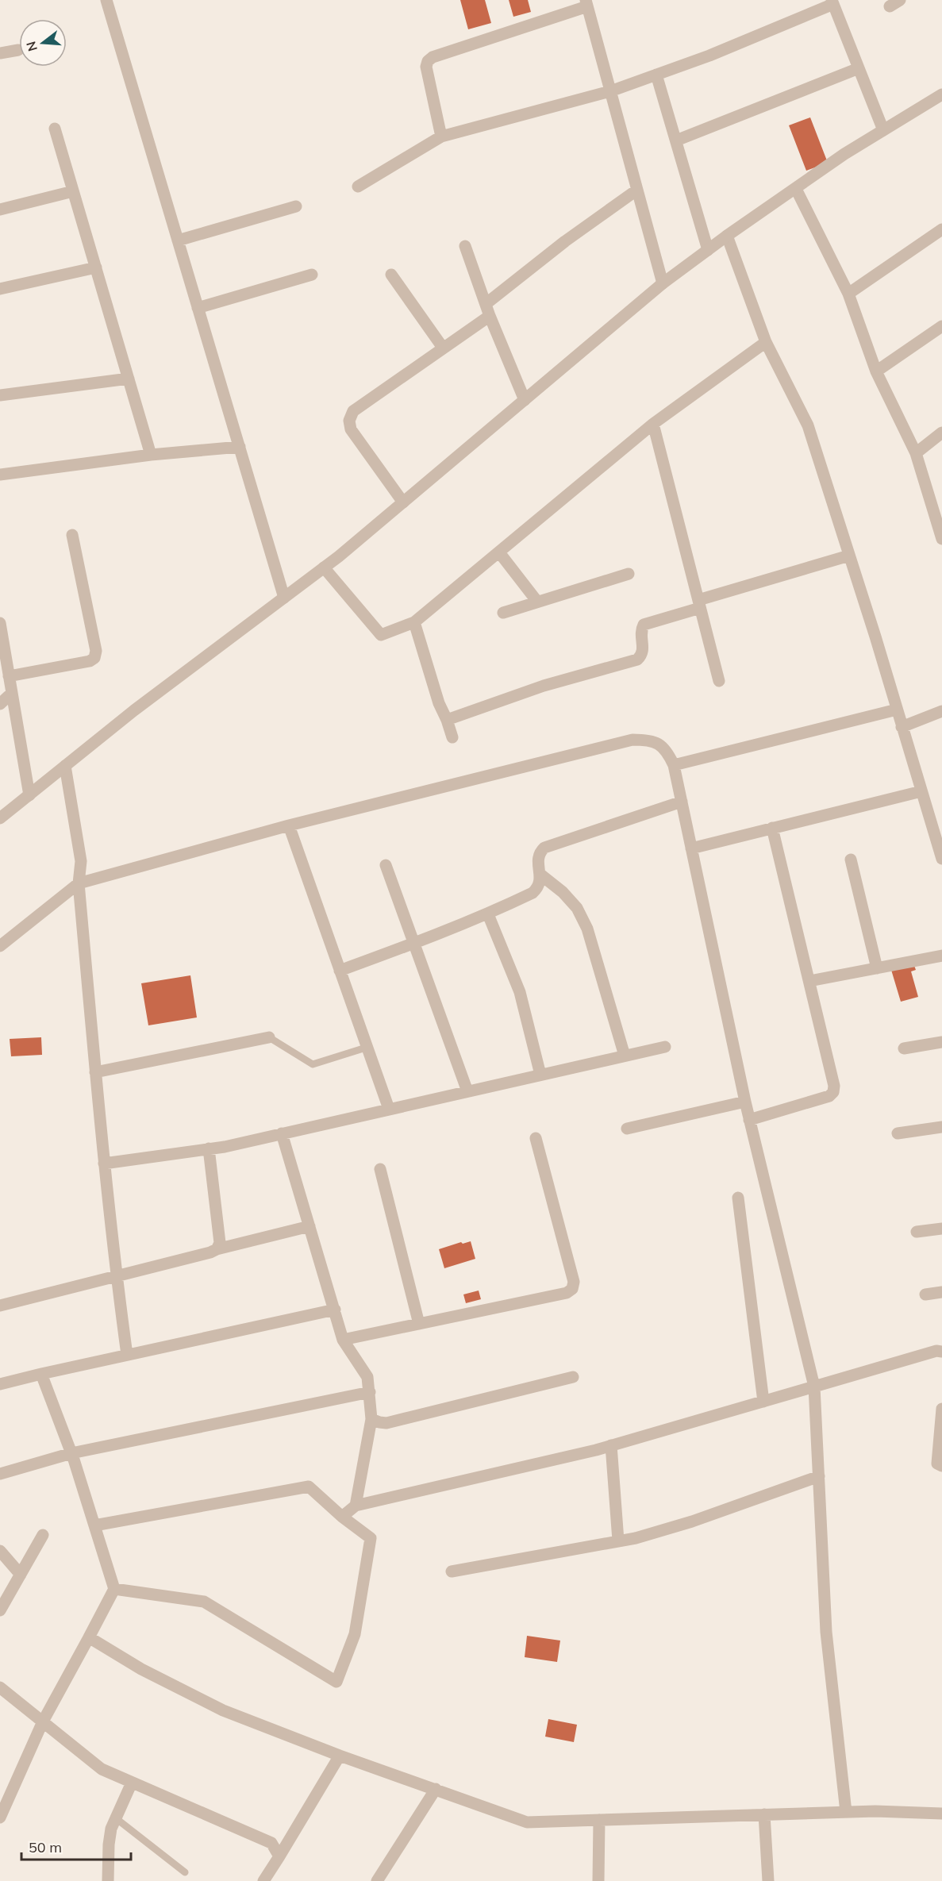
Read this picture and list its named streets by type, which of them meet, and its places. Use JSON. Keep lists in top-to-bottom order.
{
  "scale_bar": "50 m",
  "north": "left"
}
